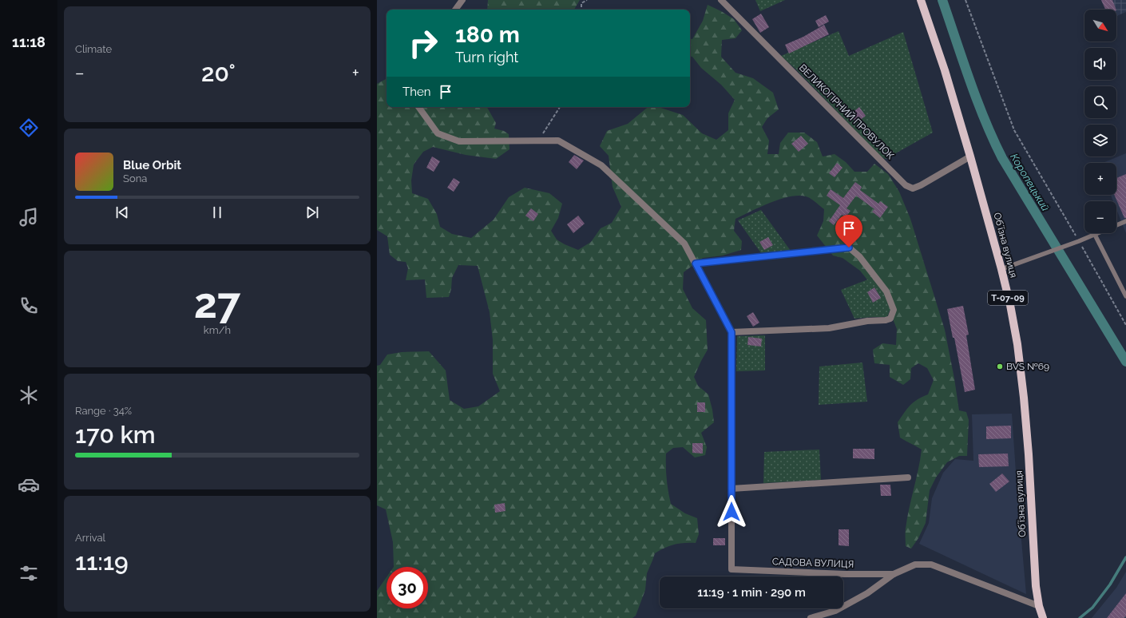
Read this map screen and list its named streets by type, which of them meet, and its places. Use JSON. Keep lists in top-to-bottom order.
{
  "streets": {
    "main road": ["Обʼїзна вулиця", "Т-07-09"],
    "street": ["ВЕЛИКОГІРНИЙ ПРОВУЛОК", "САДОВА ВУЛИЦЯ"]
  },
  "crossings": [
    ["ВЕЛИКОГІРНИЙ ПРОВУЛОК", "Обʼїзна вулиця"]
  ],
  "water": ["Коропецький"],
  "places": ["BVS №69"],
  "north": "bottom right",
  "page": {
    "tabs": "11:18",
    "tile": [
      "Climate",
      ["27", "km/h"],
      ["Range · 34%", "170 km"],
      ["Arrival", "11:19"]
    ],
    "map_buttons": ["+", "−"],
    "turn": ["180 m", "Turn right"],
    "heat": ["−", "20°", "+"],
    "then": "Then",
    "song": ["Blue Orbit", "Sona"],
    "limit": "30",
    "trip": "11:19 · 1 min · 290 m"
  }
}
